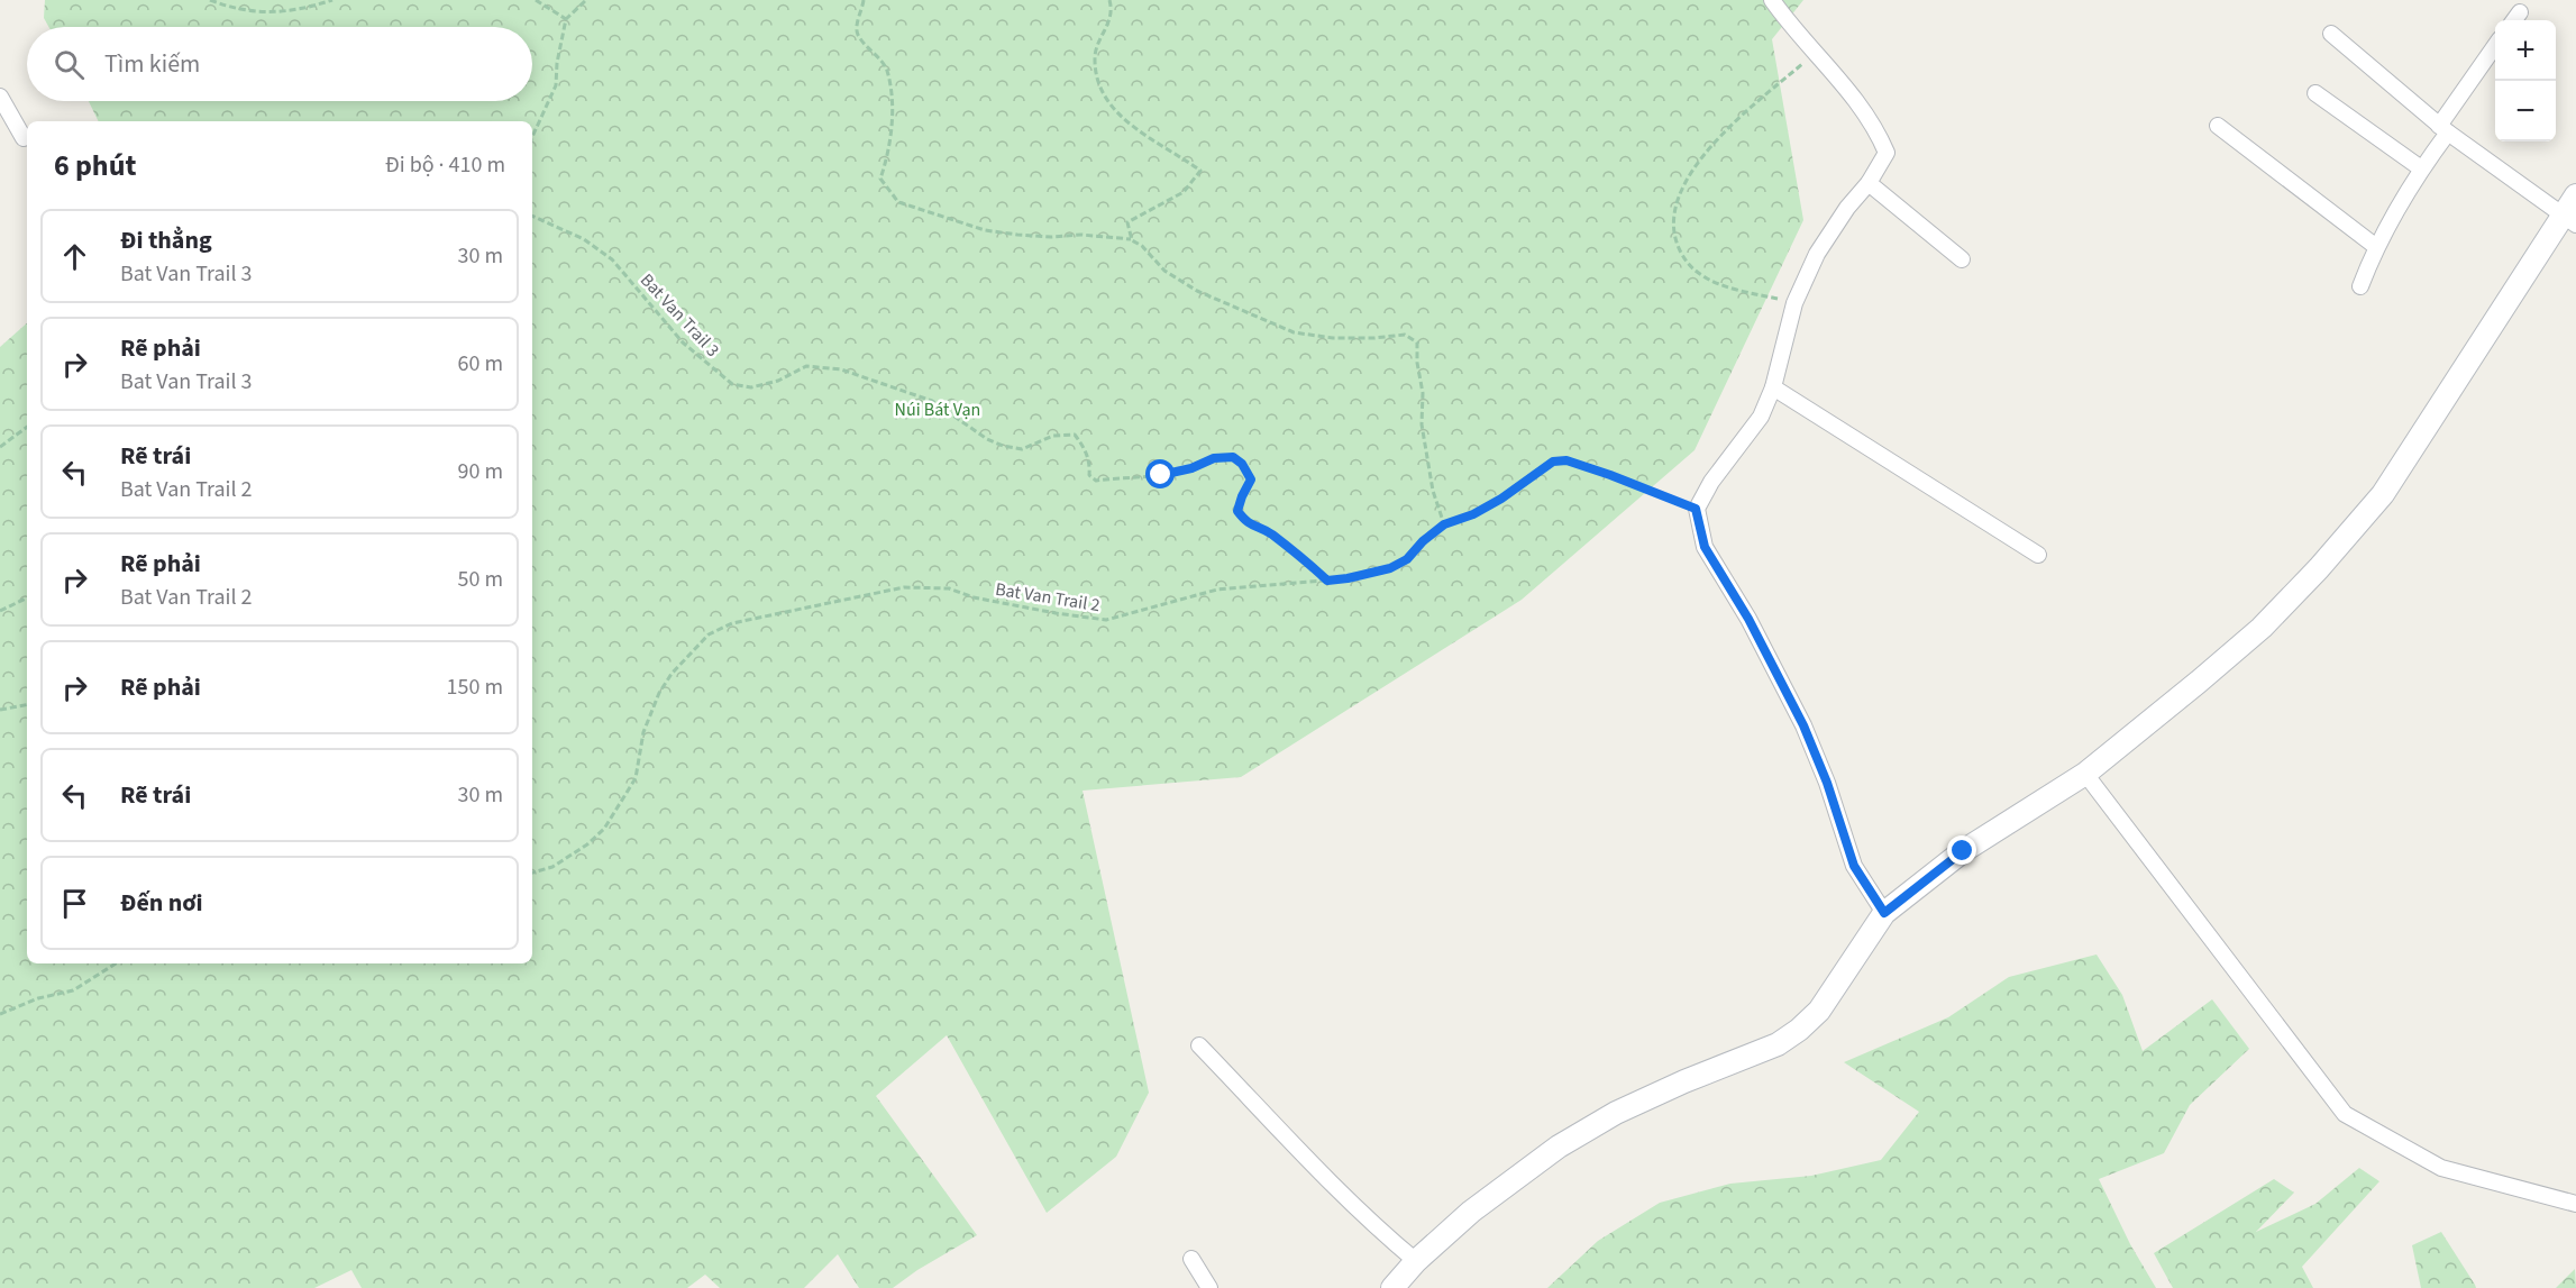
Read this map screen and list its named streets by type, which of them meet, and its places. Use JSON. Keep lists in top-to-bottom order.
{
  "streets": {
    "path": ["Bat Van Trail 3", "Bat Van Trail 2"]
  },
  "crossings": [
    ["Bat Van Trail 3", "Bat Van Trail 2"]
  ],
  "parks": ["Núi Bát Vạn"],
  "page": {
    "map_buttons": ["+", "−"],
    "search": "Tìm kiếm",
    "heading": ["6 phút", "Đi bộ · 410 m"],
    "list": [
      ["Đi thẳng", "Bat Van Trail 3", "30 m"],
      ["Rẽ phải", "Bat Van Trail 3", "60 m"],
      ["Rẽ trái", "Bat Van Trail 2", "90 m"],
      ["Rẽ phải", "Bat Van Trail 2", "50 m"],
      ["Rẽ phải", "150 m"],
      ["Rẽ trái", "30 m"],
      "Đến nơi"
    ]
  }
}
